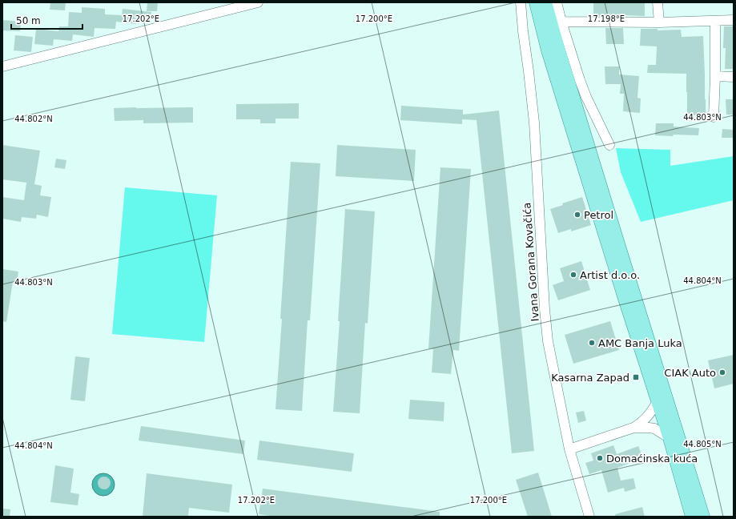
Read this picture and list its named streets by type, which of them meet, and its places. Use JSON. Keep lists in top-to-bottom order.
{
  "streets": {
    "street": ["Ivana Gorana Kovačića"]
  },
  "places": {
    "other": [
      "Petrol",
      "Artist d.o.o.",
      "AMC Banja Luka",
      "CIAK Auto",
      "Domaćinska kuća"
    ],
    "transit": ["Kasarna Zapad"]
  },
  "scale_bar": "50 m",
  "coordinates": [
    "17.202°E",
    "17.200°E",
    "17.198°E",
    "44.803°N",
    "44.802°N",
    "44.804°N",
    "44.805°N"
  ]
}
